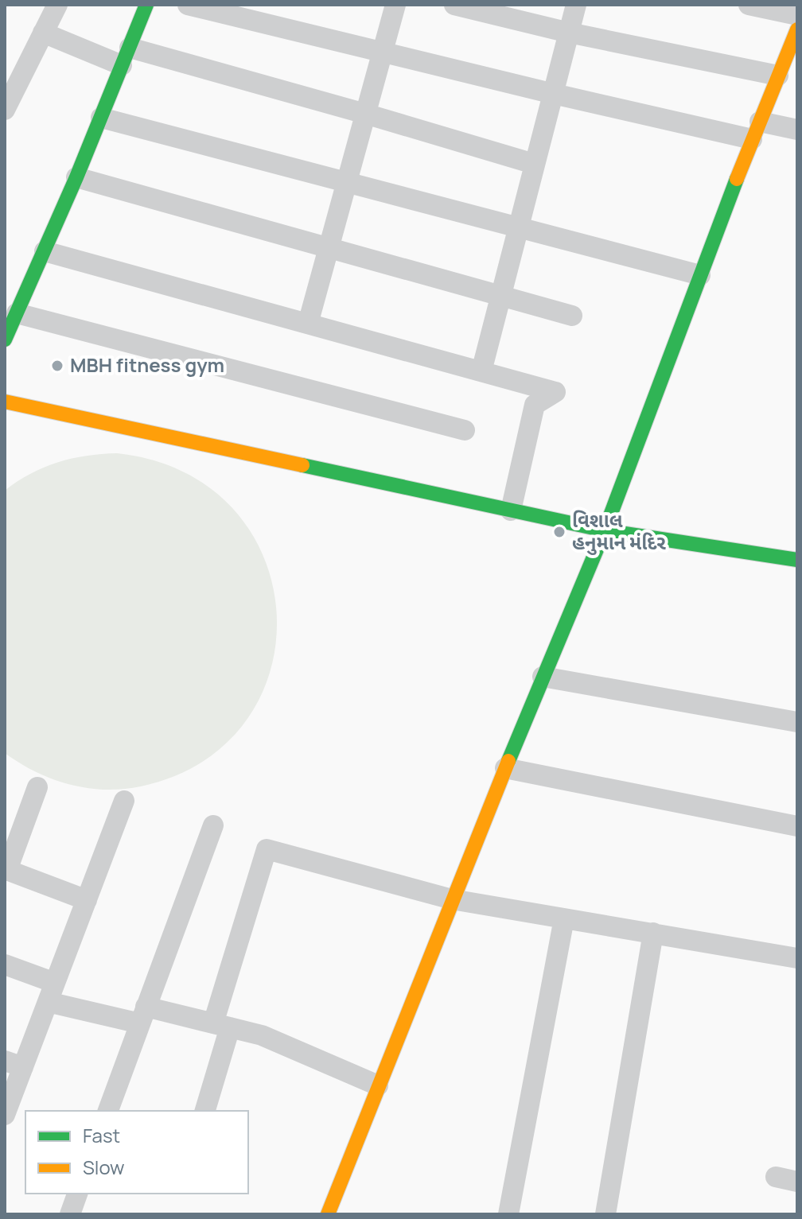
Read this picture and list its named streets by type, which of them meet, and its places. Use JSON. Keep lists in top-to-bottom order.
{
  "places": ["MBH fitness gym", "વિશાલ હનુમાન મંદિર"],
  "legend": ["Fast", "Slow"]
}
